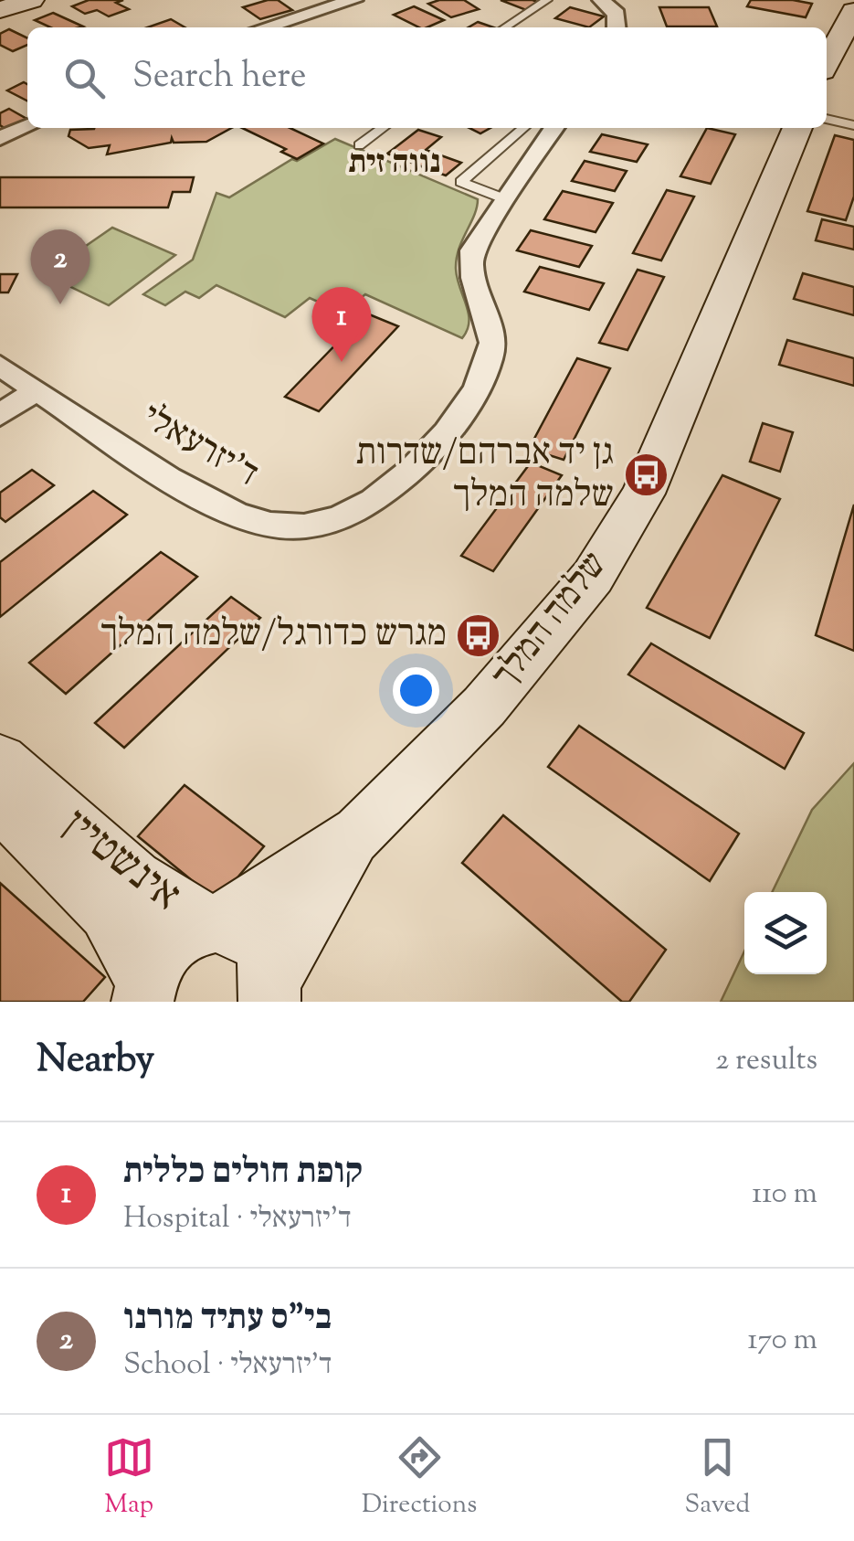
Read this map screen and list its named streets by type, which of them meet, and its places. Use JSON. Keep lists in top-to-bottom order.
{
  "streets": {
    "street": ["ד'יזרעאלי", "שלמה המלך", "אינשטיין"]
  },
  "crossings": [
    ["שלמה המלך", "אינשטיין"]
  ],
  "districts": ["נווה זית"],
  "places": {
    "bus stop": ["גן יד אברהם/שדרות שלמה המלך", "מגרש כדורגל/שלמה המלך"]
  },
  "page": {
    "search": "Search here",
    "pins": ["2", "1"],
    "heading": ["Nearby", "2 results"],
    "list": [
      {
        "mark": "1",
        "name": "קופת חולים כללית",
        "note": "Hospital · ד'יזרעאלי",
        "value": "110 m"
      },
      {
        "mark": "2",
        "name": "בי\"ס עתיד מורנו",
        "note": "School · ד'יזרעאלי",
        "value": "170 m"
      }
    ],
    "nav": ["Map", "Directions", "Saved"]
  }
}
